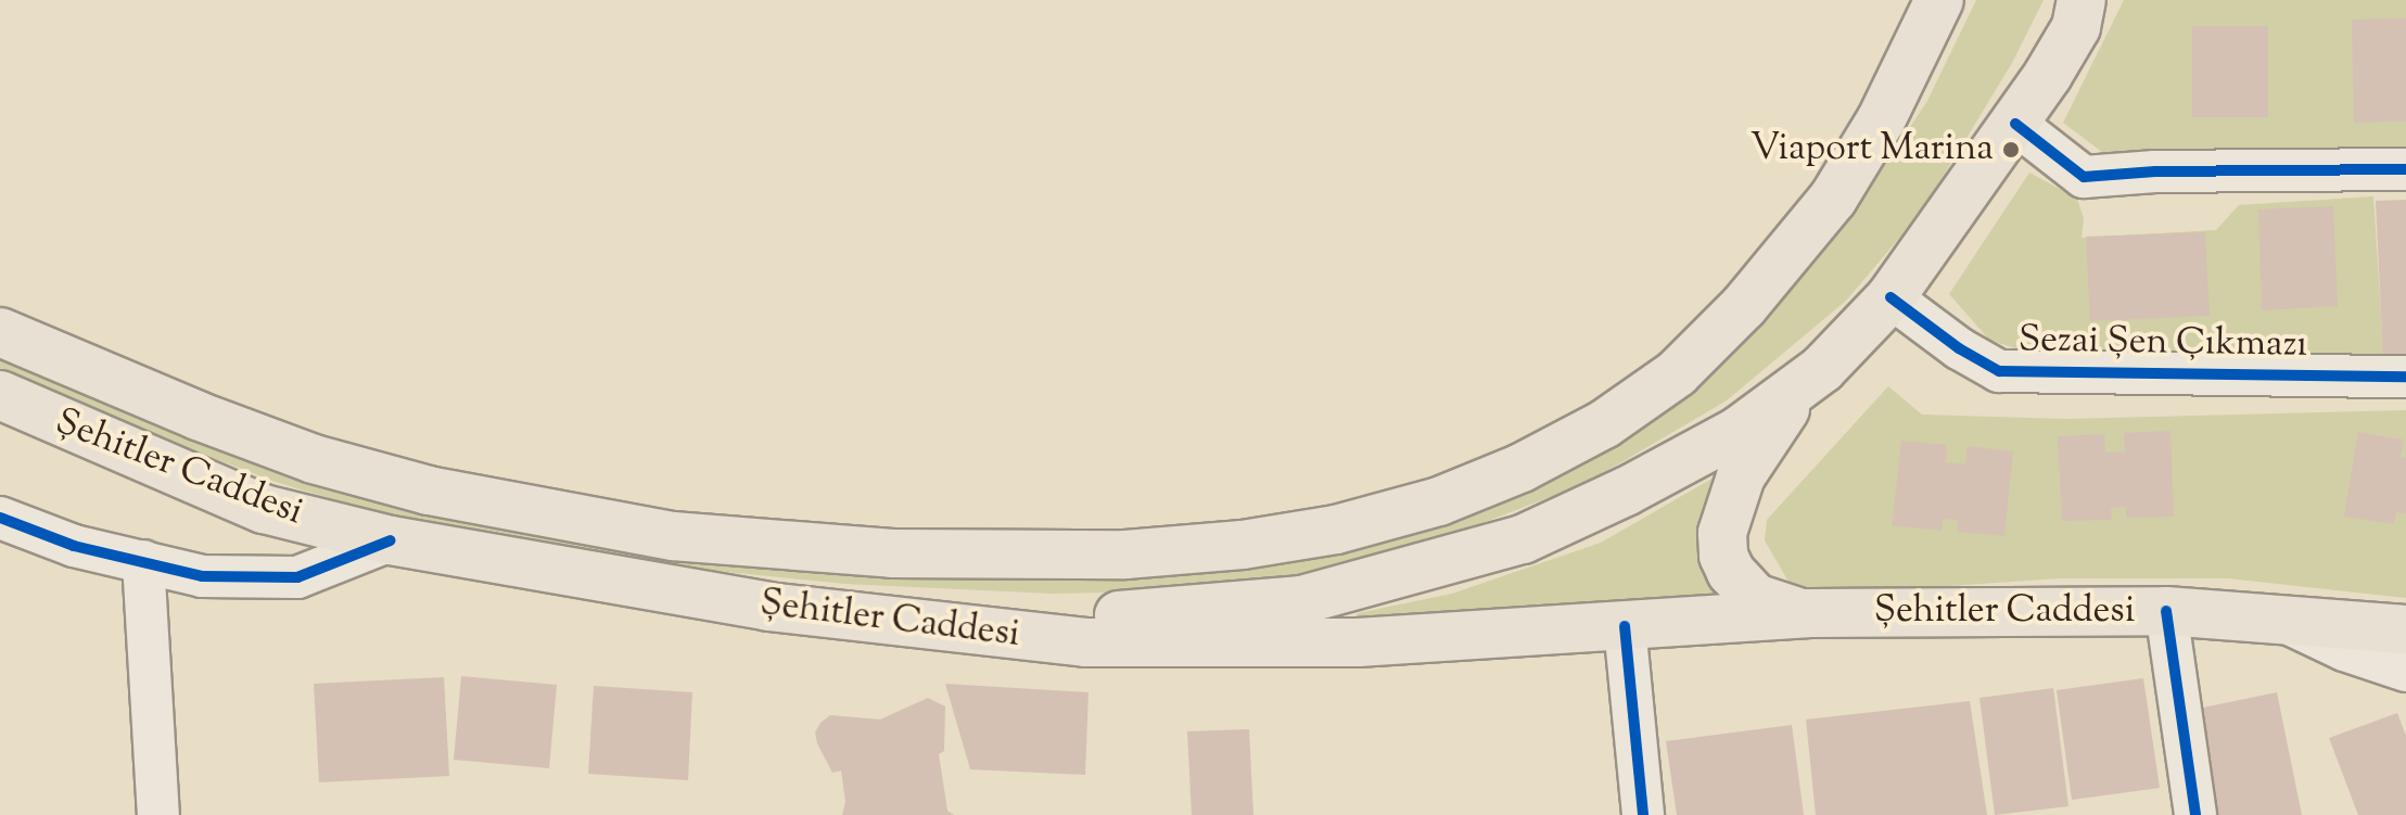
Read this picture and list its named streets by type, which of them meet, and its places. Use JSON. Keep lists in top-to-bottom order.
{
  "streets": {
    "main road": ["Şehitler Caddesi"],
    "street": ["Sezai Şen Çıkmazı"]
  },
  "places": ["Viaport Marina"]
}
